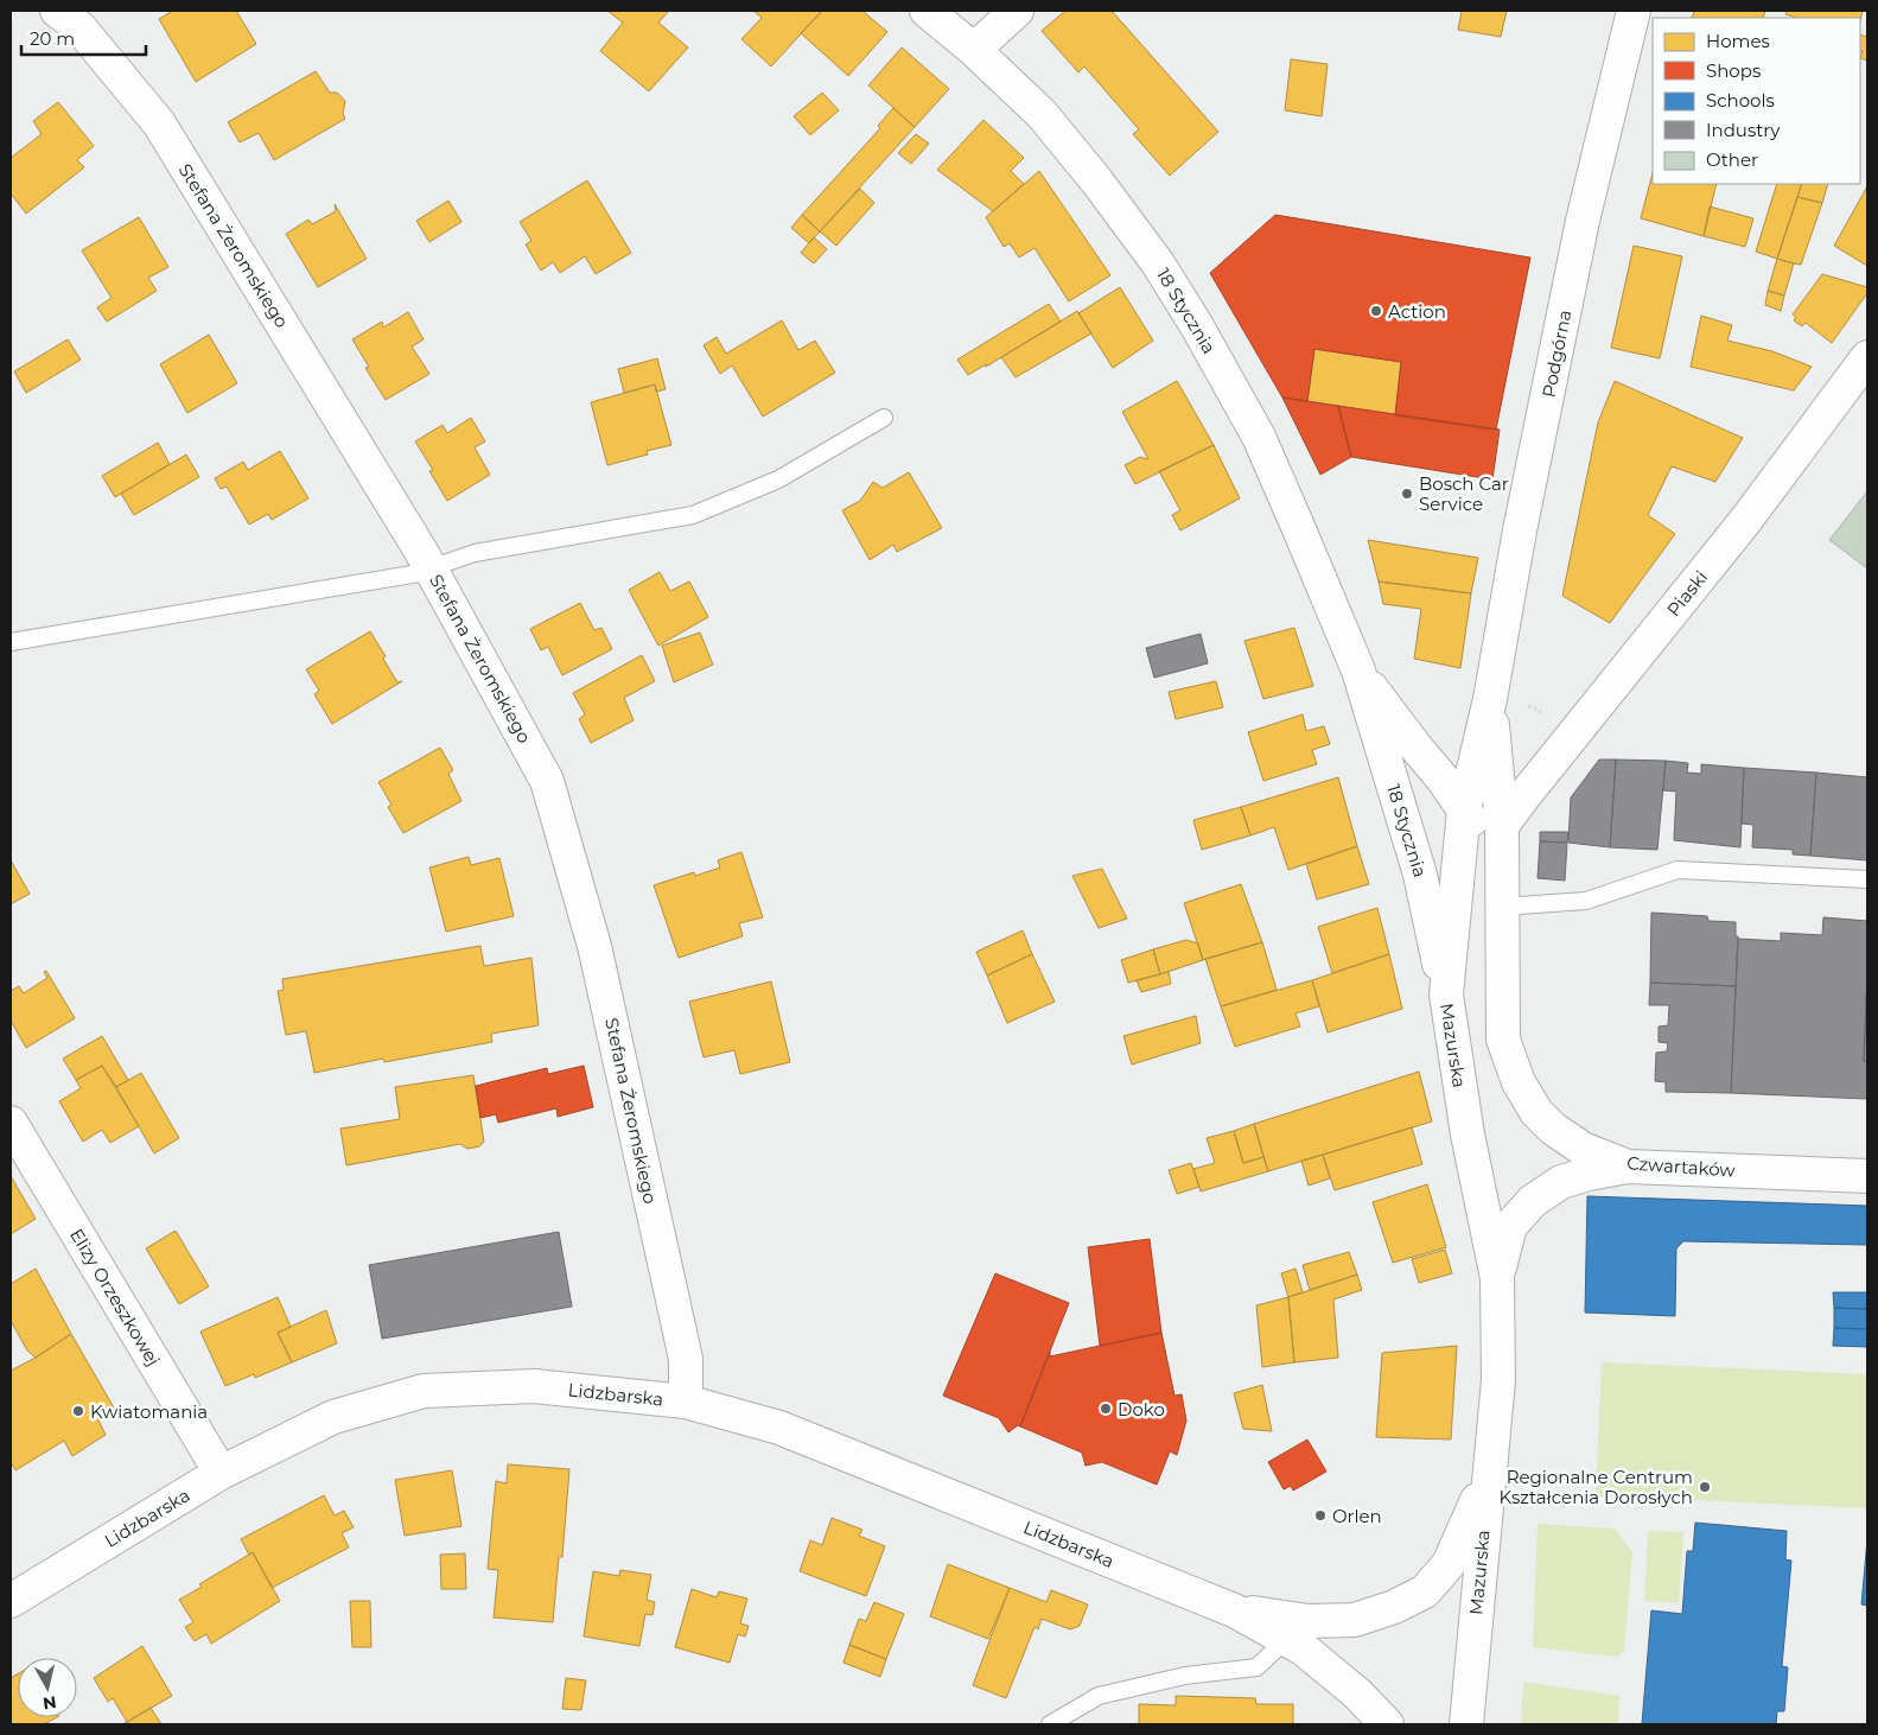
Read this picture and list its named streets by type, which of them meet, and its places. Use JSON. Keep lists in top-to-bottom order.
{
  "streets": {
    "main road": [
      "Stefana Żeromskiego",
      "18 Stycznia",
      "Podgórna",
      "Piaski",
      "Mazurska",
      "Czwartaków",
      "Elizy Orzeszkowej",
      "Lidzbarska"
    ]
  },
  "crossings": [
    ["Stefana Żeromskiego", "Lidzbarska"],
    ["18 Stycznia", "Podgórna"],
    ["18 Stycznia", "Mazurska"],
    ["18 Stycznia", "Czwartaków"],
    ["Podgórna", "Piaski"],
    ["Podgórna", "Mazurska"],
    ["Podgórna", "Czwartaków"],
    ["Piaski", "Czwartaków"],
    ["Mazurska", "Czwartaków"],
    ["Mazurska", "Lidzbarska"],
    ["Elizy Orzeszkowej", "Lidzbarska"]
  ],
  "places": [
    "Action",
    "Bosch Car Service",
    "Doko",
    "Kwiatomania",
    "Regionalne Centrum Kształcenia Dorosłych",
    "Orlen"
  ],
  "legend": [
    "Homes",
    "Shops",
    "Schools",
    "Industry",
    "Other"
  ],
  "scale_bar": "20 m",
  "north": "bottom"
}
